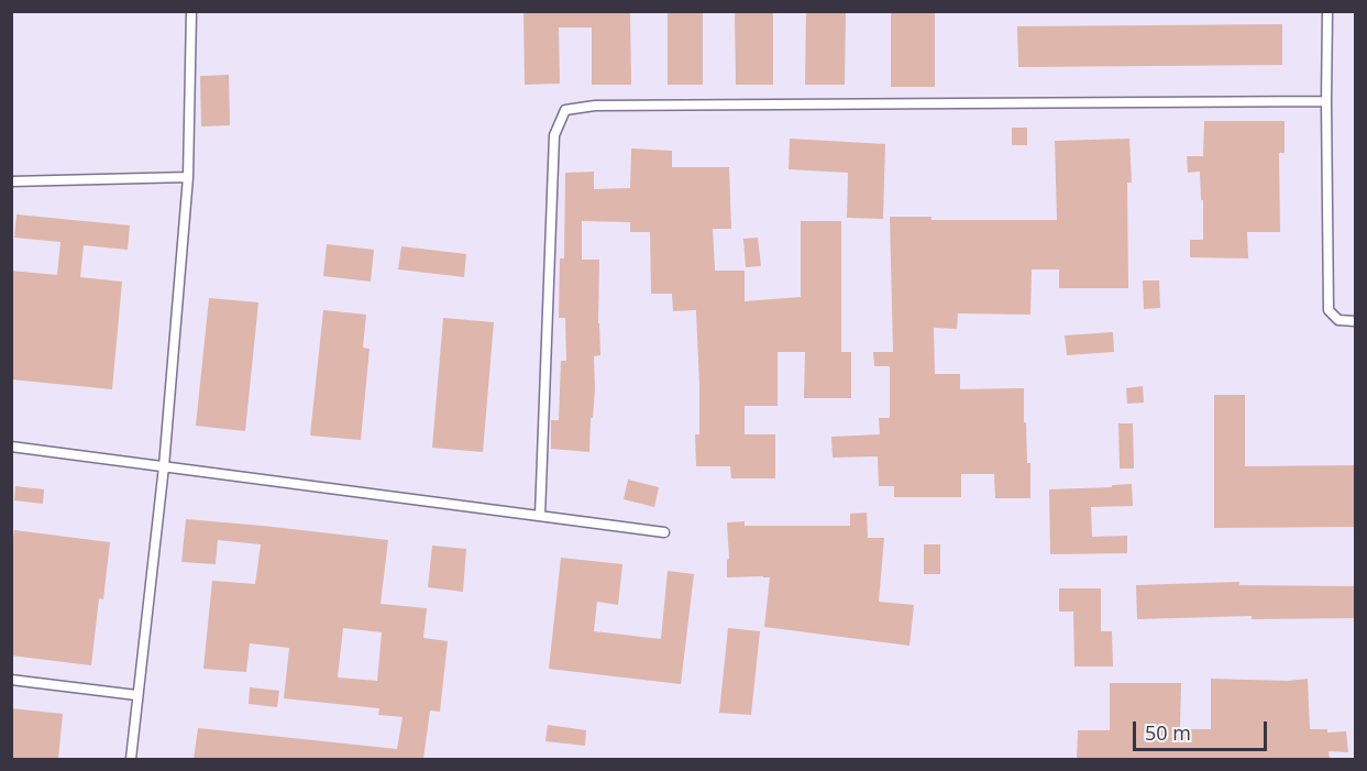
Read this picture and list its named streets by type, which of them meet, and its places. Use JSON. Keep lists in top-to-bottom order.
{
  "scale_bar": "50 m"
}
